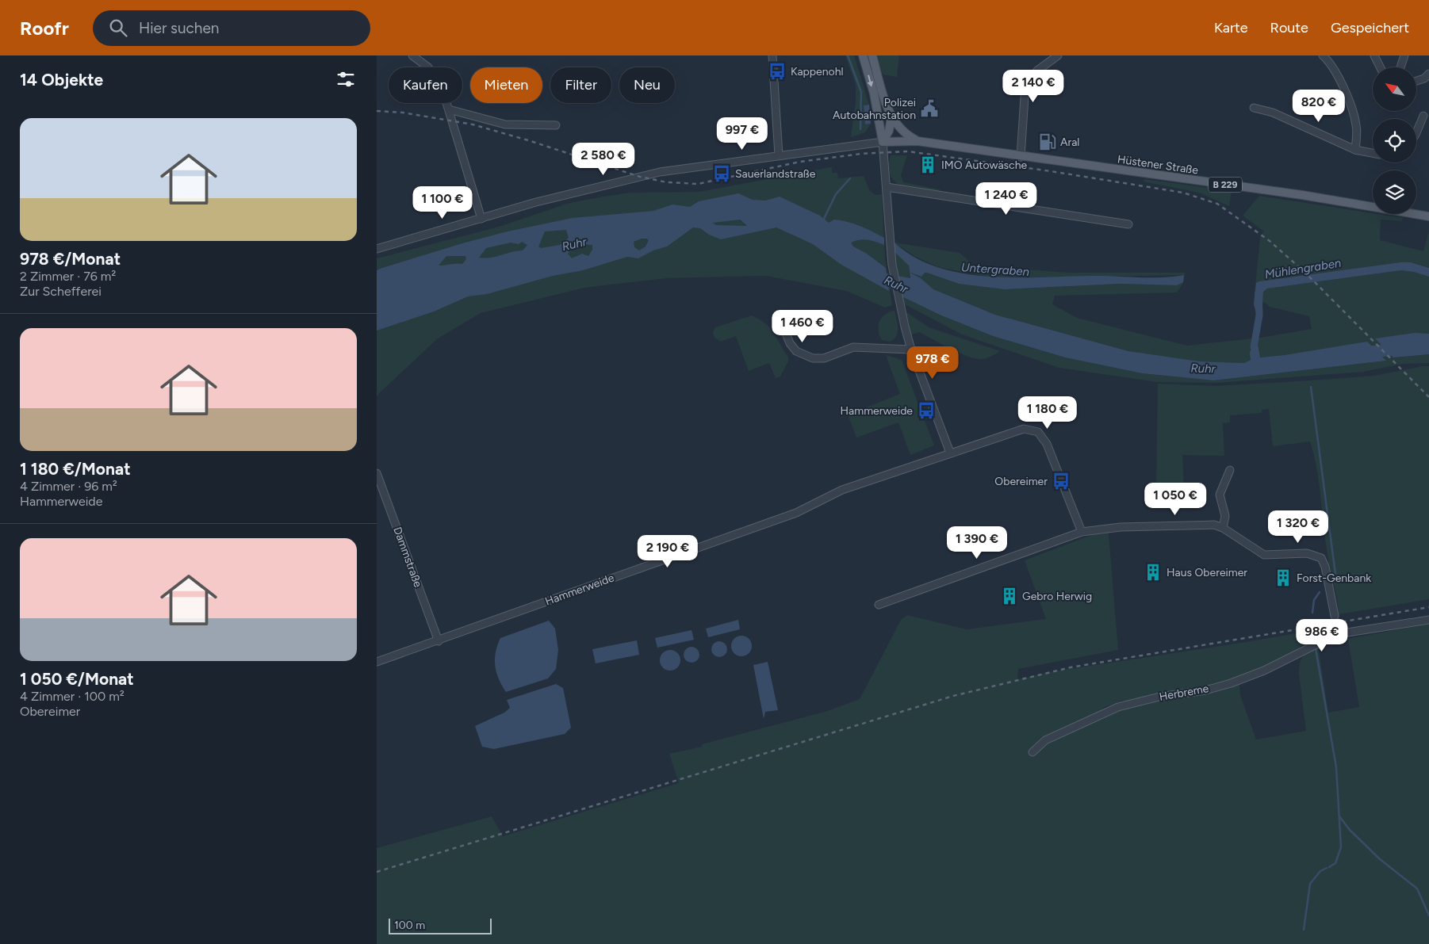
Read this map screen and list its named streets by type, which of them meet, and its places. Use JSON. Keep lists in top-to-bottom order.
{
  "streets": {
    "main road": ["Hüstener Straße", "B 229"],
    "street": ["Dammstraße", "Hammerweide", "Herbreme"]
  },
  "crossings": [
    ["Hüstener Straße", "B 229"],
    ["Dammstraße", "Hammerweide"]
  ],
  "water": ["Ruhr", "Mühlengraben", "Untergraben"],
  "places": {
    "bus stop": [
      "Kappenohl",
      "Sauerlandstraße",
      "Hammerweide",
      "Obereimer"
    ],
    "public building": ["Polizei Autobahnstation"],
    "fuel station": ["Aral"],
    "building": [
      "IMO Autowäsche",
      "Haus Obereimer",
      "Forst-Genbank",
      "Gebro Herwig"
    ]
  },
  "scale_bar": "100 m",
  "north": "top left",
  "page": {
    "header": "Roofr",
    "search": "Hier suchen",
    "nav": ["Karte", "Route", "Gespeichert"],
    "heading": "14 Objekte",
    "chip": [
      "Kaufen",
      "Mieten",
      "Filter",
      "Neu"
    ],
    "price": [
      "2 140 €",
      "820 €",
      "997 €",
      "2 580 €",
      "1 240 €",
      "1 100 €",
      "1 460 €",
      "978 €",
      "1 180 €",
      "1 050 €",
      "1 320 €",
      "1 390 €",
      "2 190 €",
      "986 €"
    ],
    "list": [
      {
        "name": "978 €/Monat",
        "note": "2 Zimmer · 76 m² · Zur Schefferei"
      },
      {
        "name": "1 180 €/Monat",
        "note": "4 Zimmer · 96 m² · Hammerweide"
      },
      {
        "name": "1 050 €/Monat",
        "note": "4 Zimmer · 100 m² · Obereimer"
      }
    ],
    "scale": "100 m"
  }
}
